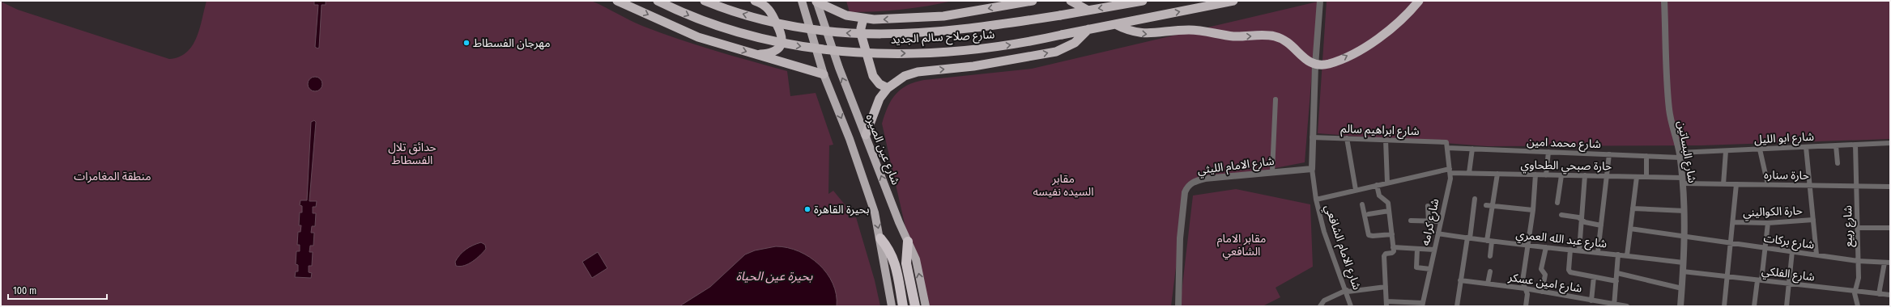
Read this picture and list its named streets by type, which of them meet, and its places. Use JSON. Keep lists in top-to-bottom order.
{
  "streets": {
    "highway": ["شارع صلاح سالم الجديد"],
    "main road": ["شارع عين الصيره"],
    "street": [
      "شارع ابراهيم سالم",
      "شارع ابو الليل",
      "شارع محمد امين",
      "شارع البساتين",
      "شارع الامام الليثي",
      "حارة صبحي الطحاوي",
      "حارة سناره",
      "حارة الكواليني",
      "شارع كرامه",
      "شارع ربيع",
      "شارع عبد الله العمري",
      "شارع بركات",
      "شارع الامام الشافعي",
      "شارع الفلكي",
      "شارع امين عسكر"
    ]
  },
  "crossings": [
    ["شارع ابراهيم سالم", "شارع كرامه"],
    ["شارع ابراهيم سالم", "شارع الامام الشافعي"],
    ["شارع ابو الليل", "شارع محمد امين"],
    ["شارع ابو الليل", "شارع البساتين"],
    ["شارع ابو الليل", "شارع ربيع"],
    ["شارع محمد امين", "شارع البساتين"],
    ["شارع محمد امين", "شارع كرامه"],
    ["شارع البساتين", "حارة صبحي الطحاوي"],
    ["شارع البساتين", "حارة سناره"],
    ["شارع البساتين", "شارع عبد الله العمري"],
    ["شارع البساتين", "شارع بركات"],
    ["شارع البساتين", "شارع الفلكي"],
    ["شارع الامام الليثي", "شارع الامام الشافعي"],
    ["حارة صبحي الطحاوي", "حارة سناره"],
    ["حارة صبحي الطحاوي", "شارع كرامه"],
    ["حارة صبحي الطحاوي", "شارع الامام الشافعي"],
    ["حارة سناره", "شارع ربيع"],
    ["شارع كرامه", "شارع عبد الله العمري"],
    ["شارع ربيع", "شارع بركات"],
    ["شارع ربيع", "شارع الفلكي"]
  ],
  "water": ["بحيرة عين الحياة"],
  "parks": [
    "حدائق تلال الفسطاط",
    "منطقة المغامرات",
    "مقابر السيده نفيسه",
    "مقابر الامام الشافعي"
  ],
  "places": ["مهرجان الفسطاط", "بحيرة القاهرة"],
  "scale_bar": "100 m"
}
